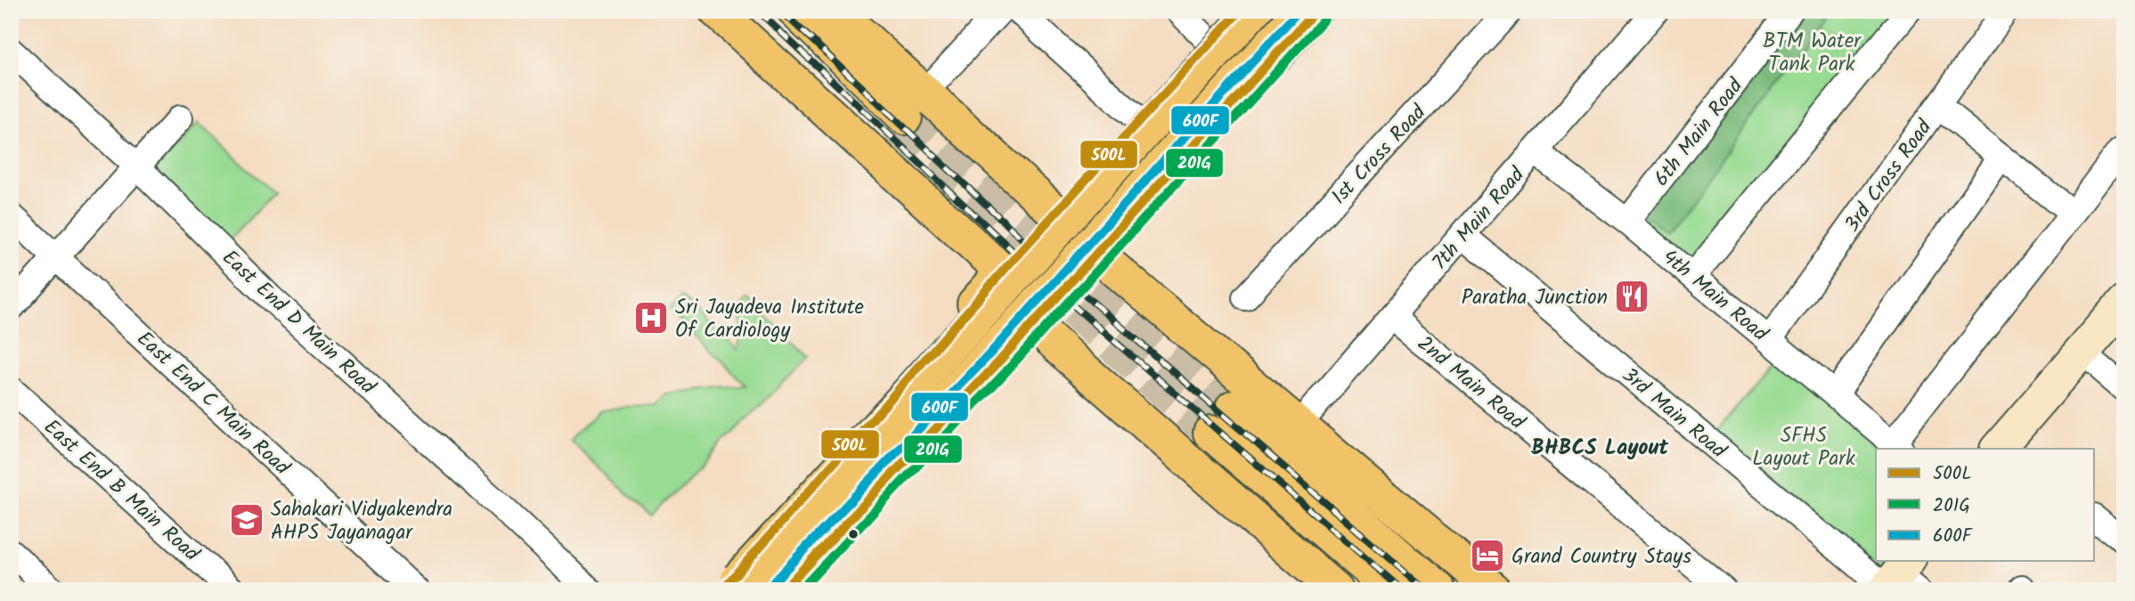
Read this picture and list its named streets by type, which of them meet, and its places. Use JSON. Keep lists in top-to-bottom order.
{
  "streets": {
    "street": [
      "6th Main Road",
      "1st Cross Road",
      "3rd Cross Road",
      "7th Main Road",
      "4th Main Road",
      "East End D Main Road",
      "2nd Main Road",
      "East End C Main Road",
      "3rd Main Road",
      "East End B Main Road"
    ]
  },
  "crossings": [
    ["6th Main Road", "4th Main Road"],
    ["3rd Cross Road", "4th Main Road"],
    ["7th Main Road", "4th Main Road"],
    ["7th Main Road", "2nd Main Road"],
    ["7th Main Road", "3rd Main Road"]
  ],
  "districts": ["BHBCS Layout"],
  "parks": ["BTM Water Tank Park", "SFHS Layout Park"],
  "places": {
    "restaurant": ["Paratha Junction"],
    "hospital": ["Sri Jayadeva Institute Of Cardiology"],
    "school or university": ["Sahakari Vidyakendra AHPS Jayanagar"],
    "hotel": ["Grand Country Stays"]
  },
  "lines": ["transit line 500L", "transit line 600F", "transit line 201G"],
  "legend": ["500L", "201G", "600F"]
}
